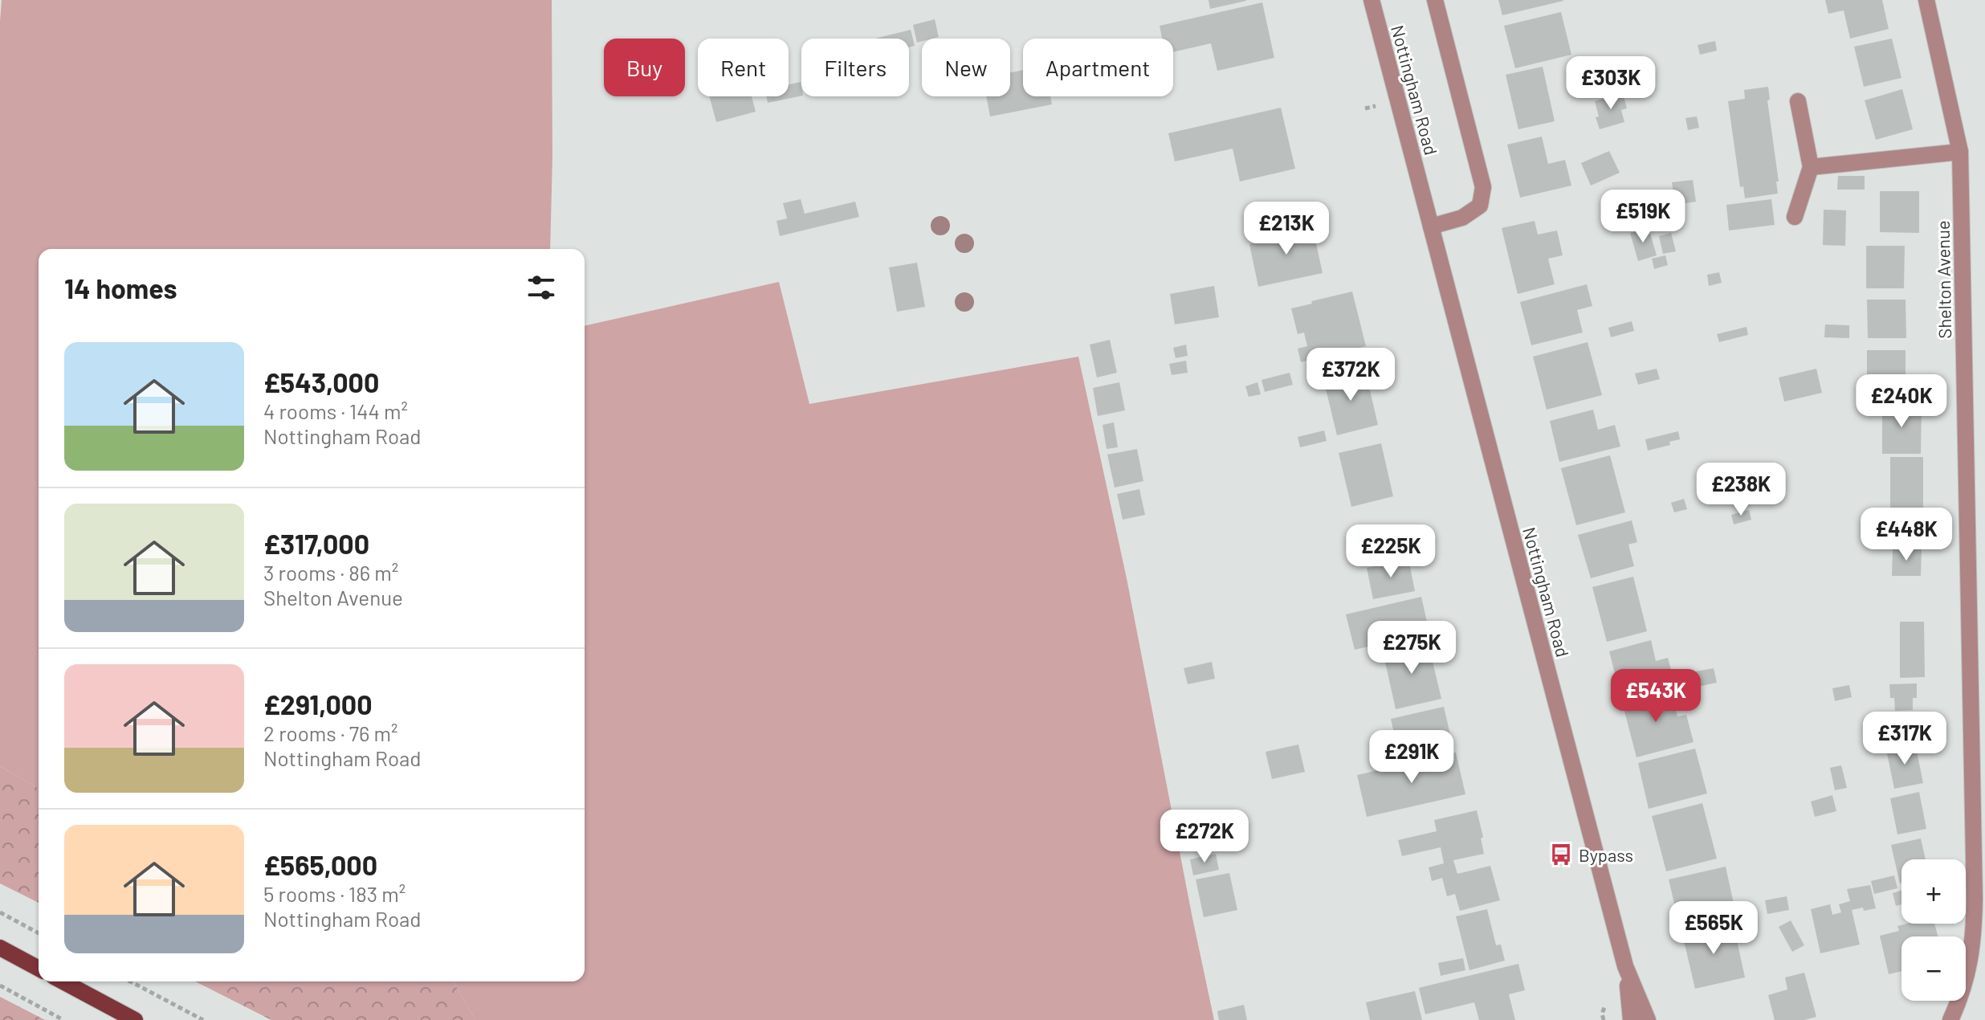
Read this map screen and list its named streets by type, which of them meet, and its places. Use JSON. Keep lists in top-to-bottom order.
{
  "streets": {
    "street": ["Nottingham Road", "Shelton Avenue"]
  },
  "places": {
    "bus stop": ["Bypass"]
  },
  "page": {
    "chip": [
      "Buy",
      "Rent",
      "Filters",
      "New",
      "Apartment"
    ],
    "price": [
      "£303K",
      "£519K",
      "£213K",
      "£372K",
      "£240K",
      "£238K",
      "£448K",
      "£225K",
      "£275K",
      "£543K",
      "£317K",
      "£291K",
      "£272K",
      "£565K"
    ],
    "heading": "14 homes",
    "list": [
      {
        "name": "£543,000",
        "note": "4 rooms · 144 m² · Nottingham Road"
      },
      {
        "name": "£317,000",
        "note": "3 rooms · 86 m² · Shelton Avenue"
      },
      {
        "name": "£291,000",
        "note": "2 rooms · 76 m² · Nottingham Road"
      },
      {
        "name": "£565,000",
        "note": "5 rooms · 183 m² · Nottingham Road"
      }
    ],
    "map_buttons": ["+", "−"]
  }
}
